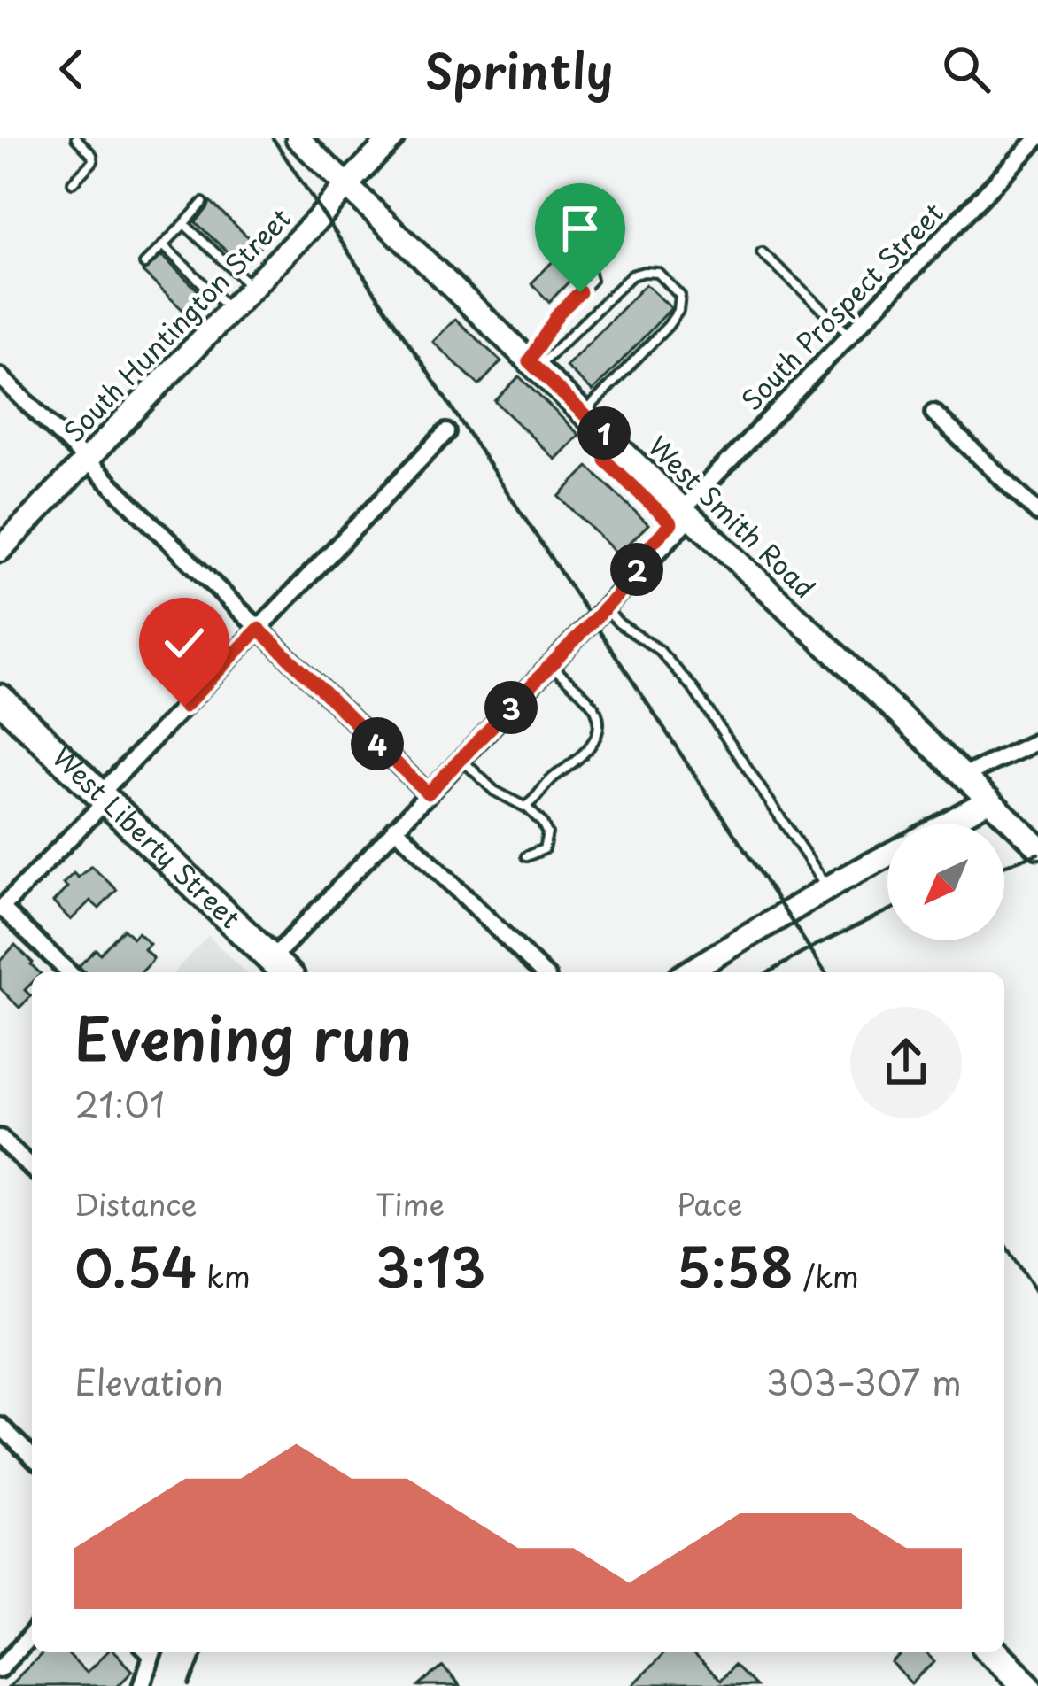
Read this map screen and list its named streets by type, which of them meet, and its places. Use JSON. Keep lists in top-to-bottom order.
{
  "streets": {
    "highway": ["West Liberty Street"],
    "street": ["South Prospect Street", "South Huntington Street", "West Smith Road"]
  },
  "crossings": [
    ["South Prospect Street", "West Smith Road"],
    ["South Prospect Street", "West Liberty Street"],
    ["South Huntington Street", "West Smith Road"]
  ],
  "north": "bottom left",
  "page": {
    "header": "Sprintly",
    "pins": [
      "1",
      "2",
      "3",
      "4"
    ],
    "heading": ["Evening run", "21:01"],
    "stats": [
      ["Distance", "0.54 km"],
      ["Time", "3:13"],
      ["Pace", "5:58 /km"]
    ],
    "chart": ["Elevation", "303–307 m"]
  }
}
